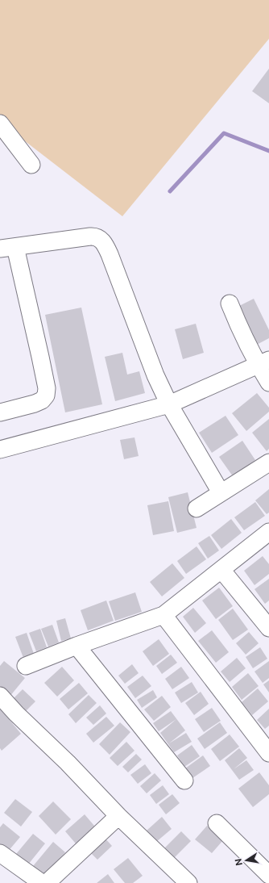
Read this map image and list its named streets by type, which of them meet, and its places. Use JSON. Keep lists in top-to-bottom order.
{
  "north": "left"
}
